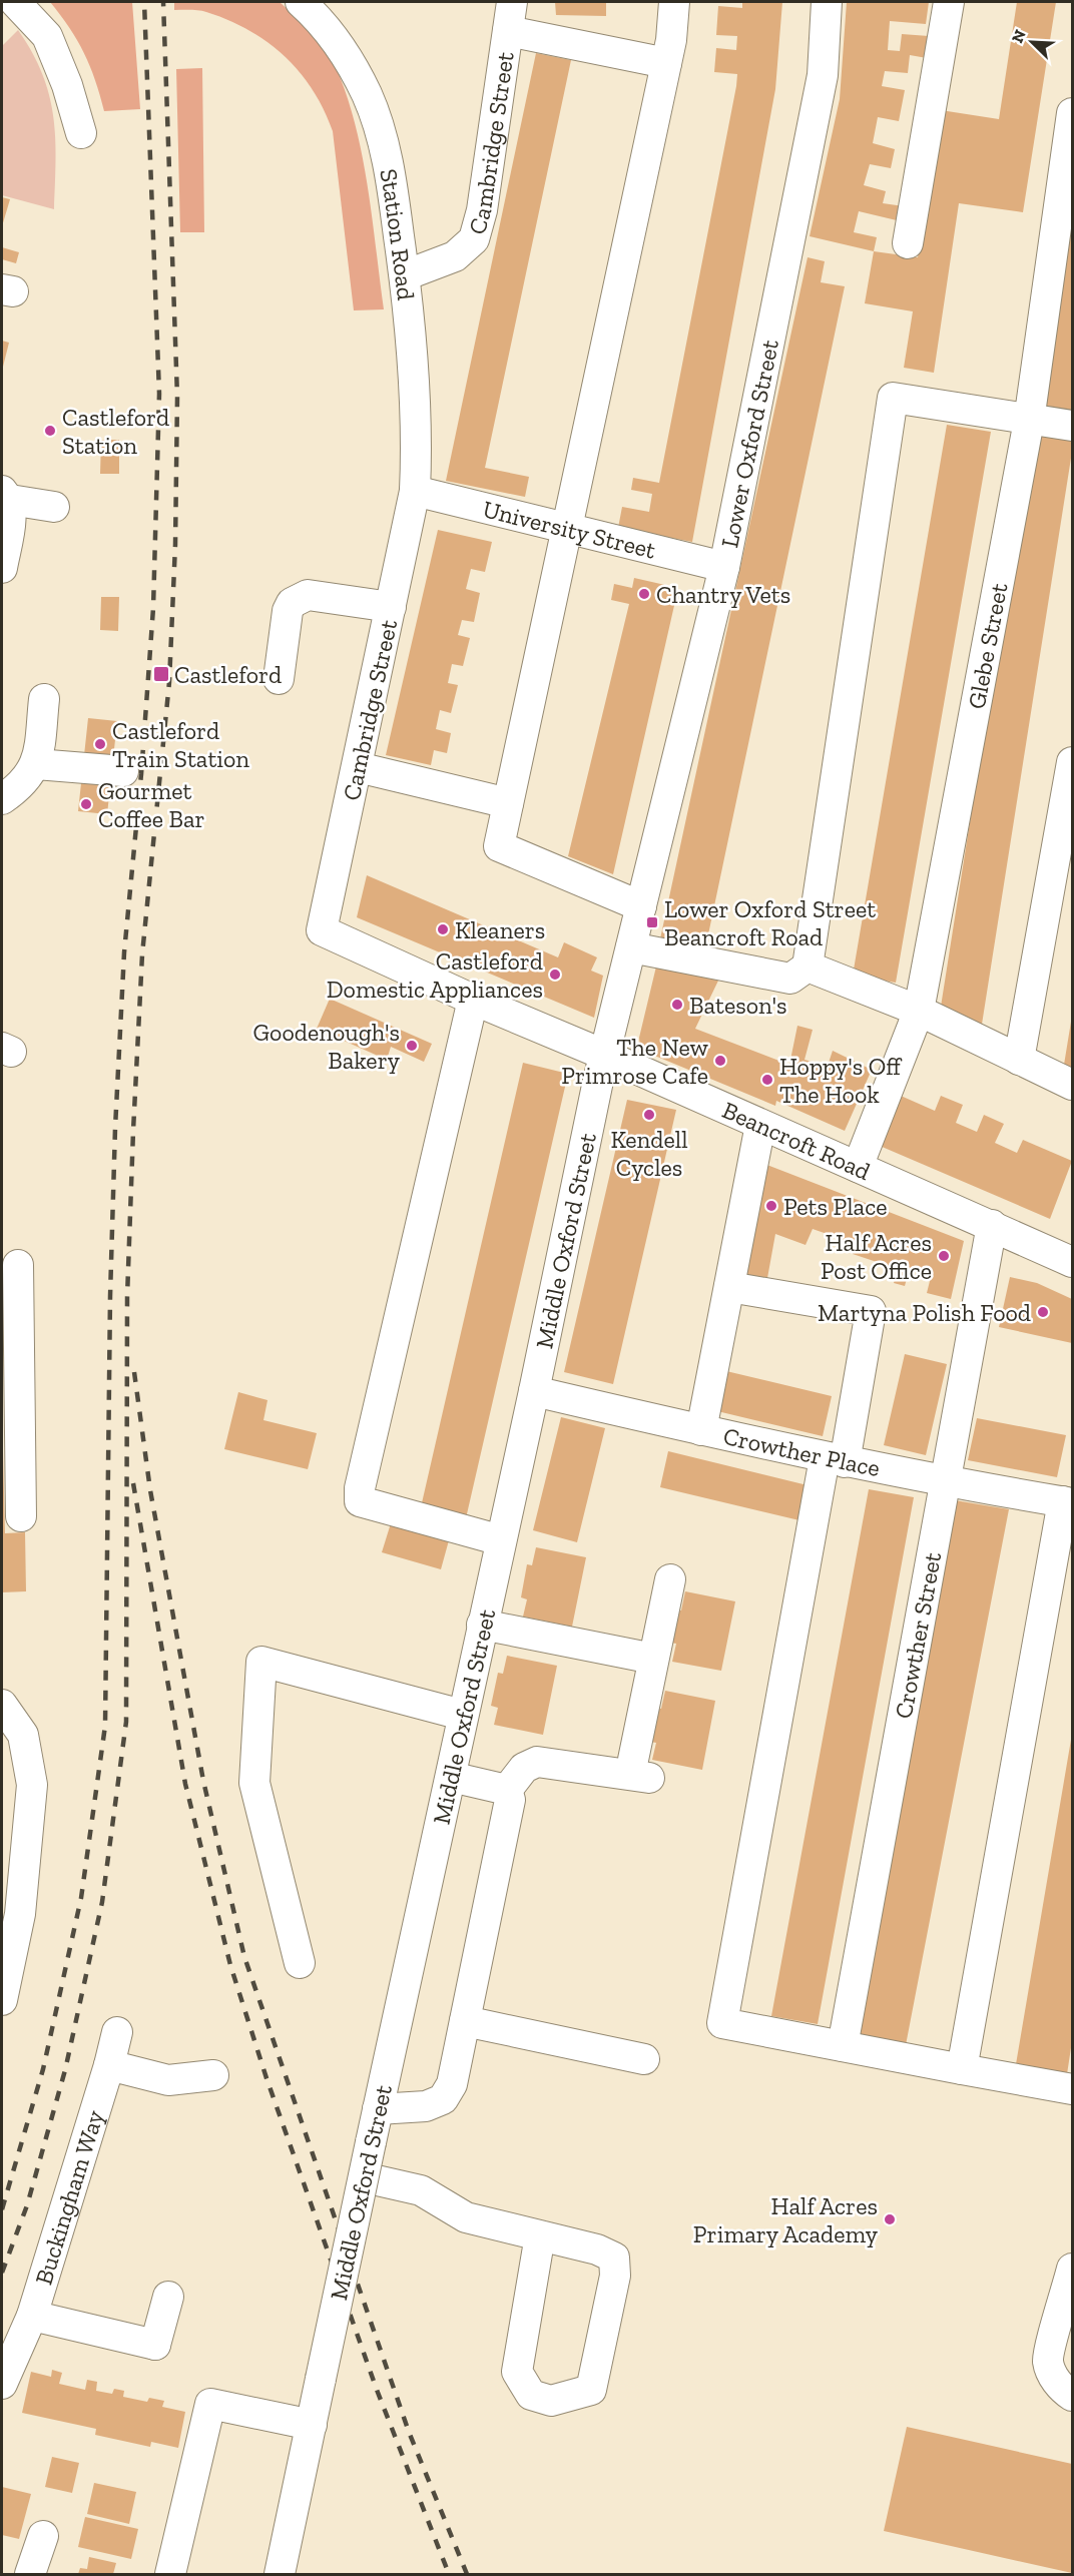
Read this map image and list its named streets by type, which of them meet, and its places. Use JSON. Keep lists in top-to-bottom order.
{
  "streets": {
    "street": [
      "Cambridge Street",
      "Station Road",
      "Lower Oxford Street",
      "University Street",
      "Glebe Street",
      "Beancroft Road",
      "Middle Oxford Street",
      "Crowther Place",
      "Crowther Street",
      "Buckingham Way"
    ]
  },
  "crossings": [
    ["Cambridge Street", "Station Road"],
    ["Cambridge Street", "University Street"],
    ["Cambridge Street", "Beancroft Road"],
    ["Station Road", "University Street"],
    ["Lower Oxford Street", "University Street"],
    ["Lower Oxford Street", "Beancroft Road"],
    ["Lower Oxford Street", "Middle Oxford Street"],
    ["Glebe Street", "Beancroft Road"],
    ["Beancroft Road", "Middle Oxford Street"],
    ["Beancroft Road", "Crowther Street"],
    ["Middle Oxford Street", "Crowther Place"],
    ["Crowther Place", "Crowther Street"]
  ],
  "places": {
    "other": [
      "Castleford Station",
      "Chantry Vets",
      "Castleford Train Station",
      "Gourmet Coffee Bar",
      "Kleaners",
      "Castleford Domestic Appliances",
      "Bateson's",
      "Goodenough's Bakery",
      "The New Primrose Cafe",
      "Hoppy's Off The Hook",
      "Kendell Cycles",
      "Pets Place",
      "Half Acres Post Office",
      "Martyna Polish Food",
      "Half Acres Primary Academy"
    ],
    "transit": ["Castleford", "Lower Oxford Street Beancroft Road"]
  },
  "north": "top left"
}
